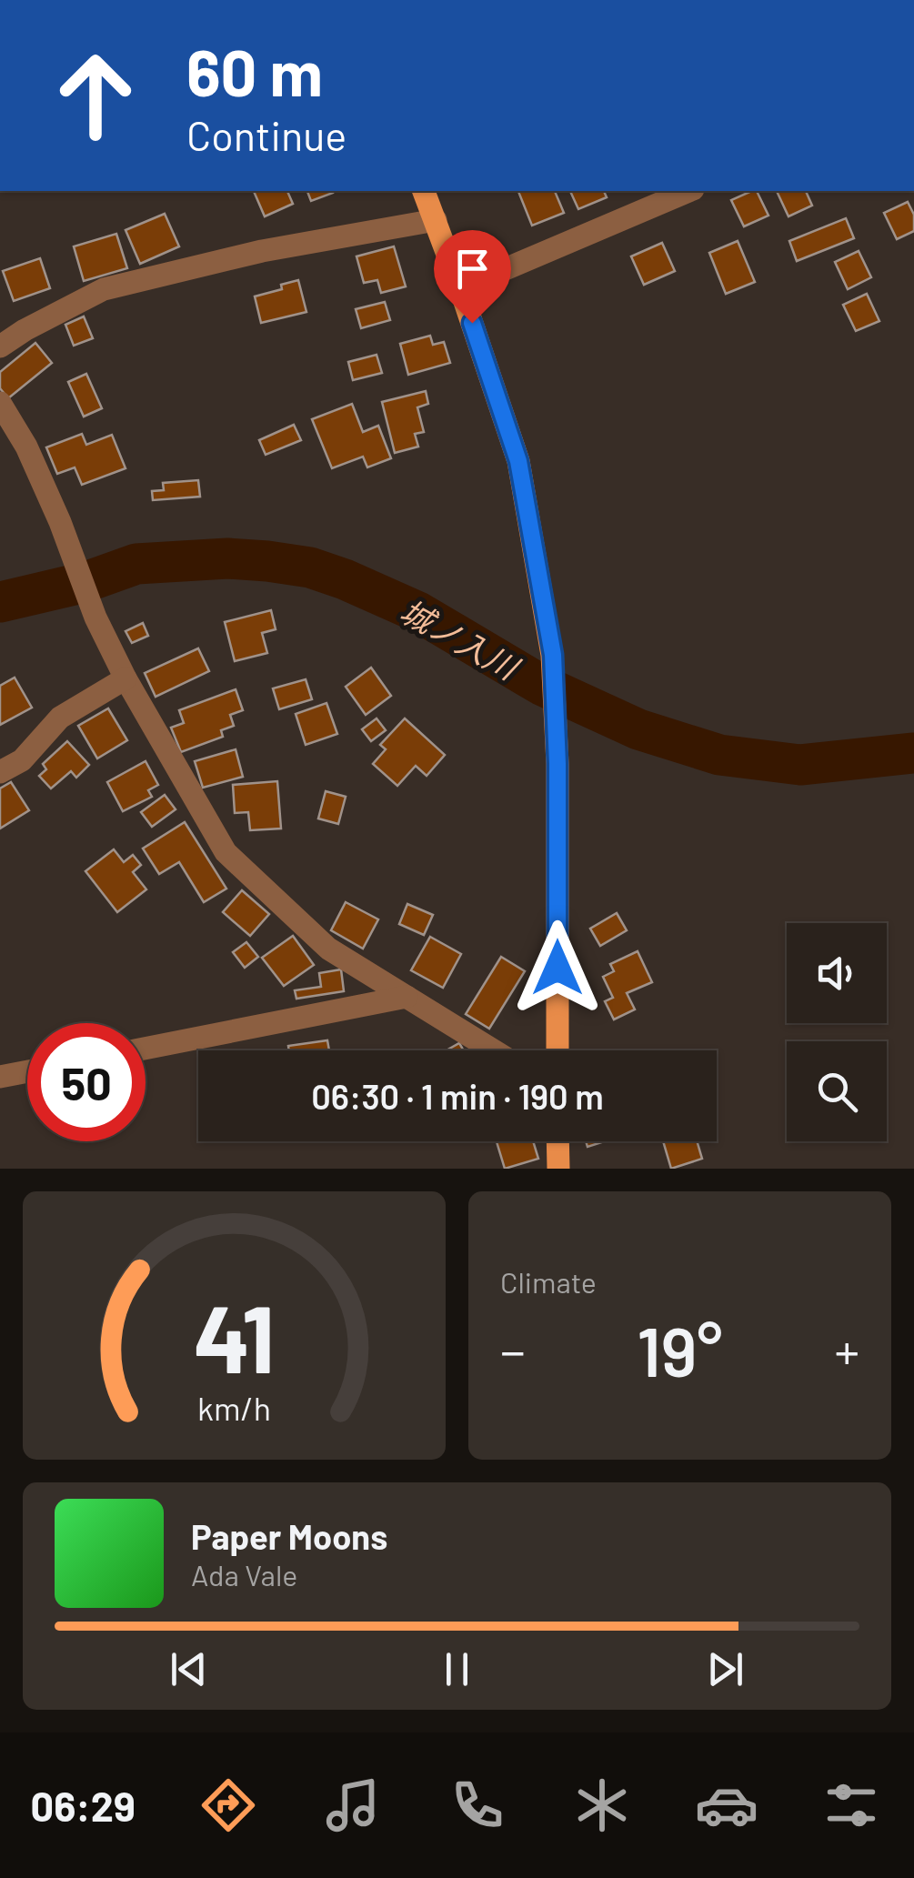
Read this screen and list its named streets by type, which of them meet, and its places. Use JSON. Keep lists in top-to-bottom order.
{
  "water": ["城ノ入川"],
  "page": {
    "turn": ["60 m", "Continue"],
    "limit": "50",
    "trip": "06:30 · 1 min · 190 m",
    "tile": "Climate",
    "heat": ["−", "19°", "+"],
    "song": ["Paper Moons", "Ada Vale"],
    "tabs": "06:29",
    "gauge": ["41", "km/h"]
  }
}
